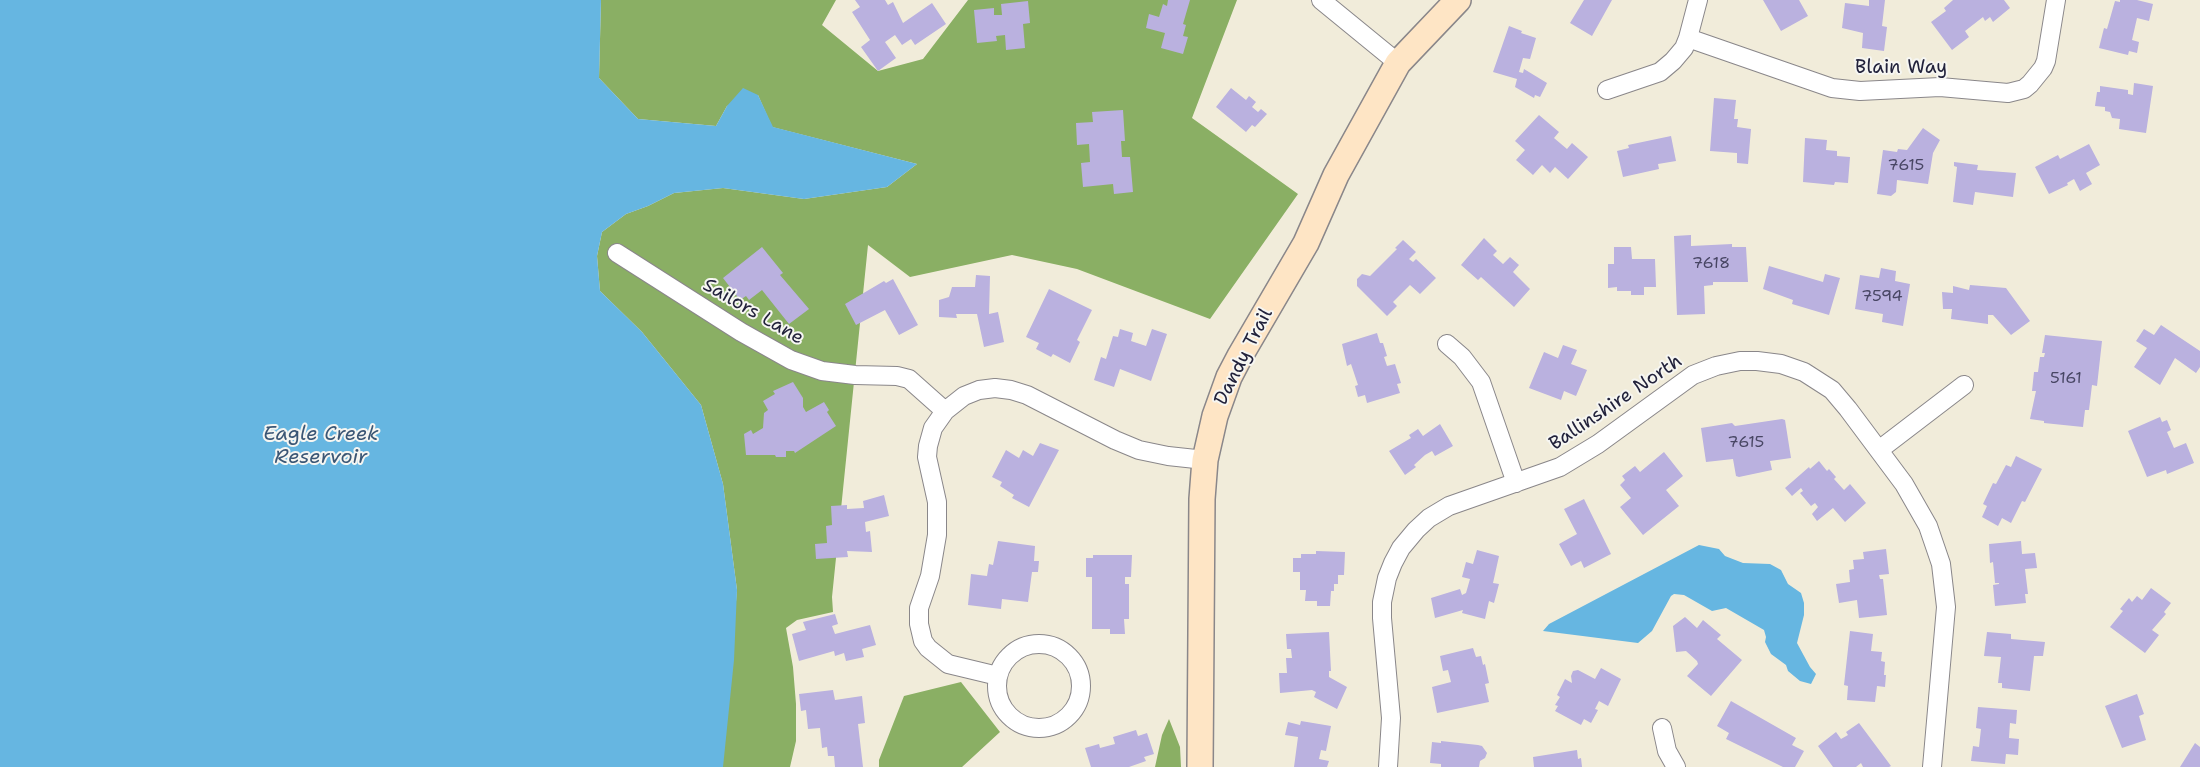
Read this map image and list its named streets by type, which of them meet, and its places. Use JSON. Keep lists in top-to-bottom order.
{
  "streets": {
    "street": [
      "Blain Way",
      "Sailors Lane",
      "Dandy Trail",
      "Ballinshire North"
    ]
  },
  "water": ["Eagle Creek Reservoir"],
  "house_numbers": [
    "7615",
    "7618",
    "7594",
    "5161",
    "7615"
  ]
}
